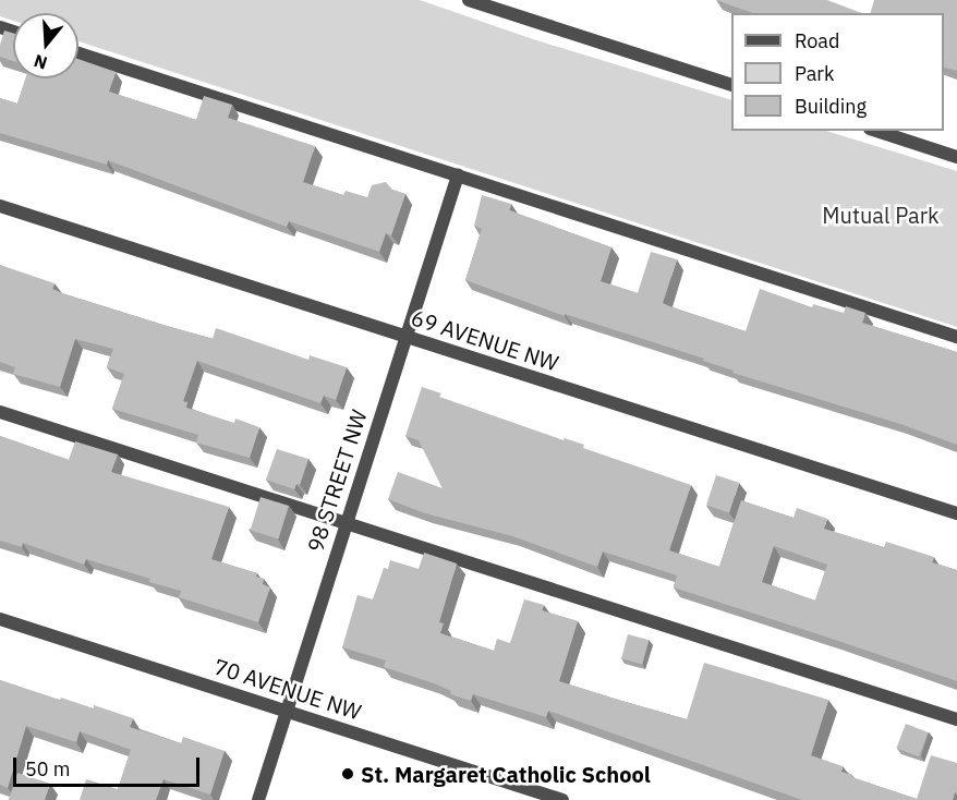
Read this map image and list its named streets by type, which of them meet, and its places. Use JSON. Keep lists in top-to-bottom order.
{
  "streets": {
    "street": ["69 AVENUE NW", "98 STREET NW", "70 AVENUE NW"]
  },
  "crossings": [
    ["69 AVENUE NW", "98 STREET NW"],
    ["98 STREET NW", "70 AVENUE NW"]
  ],
  "parks": ["Mutual Park"],
  "places": ["St. Margaret Catholic School"],
  "legend": ["Road", "Park", "Building"],
  "scale_bar": "50 m",
  "north": "bottom"
}
